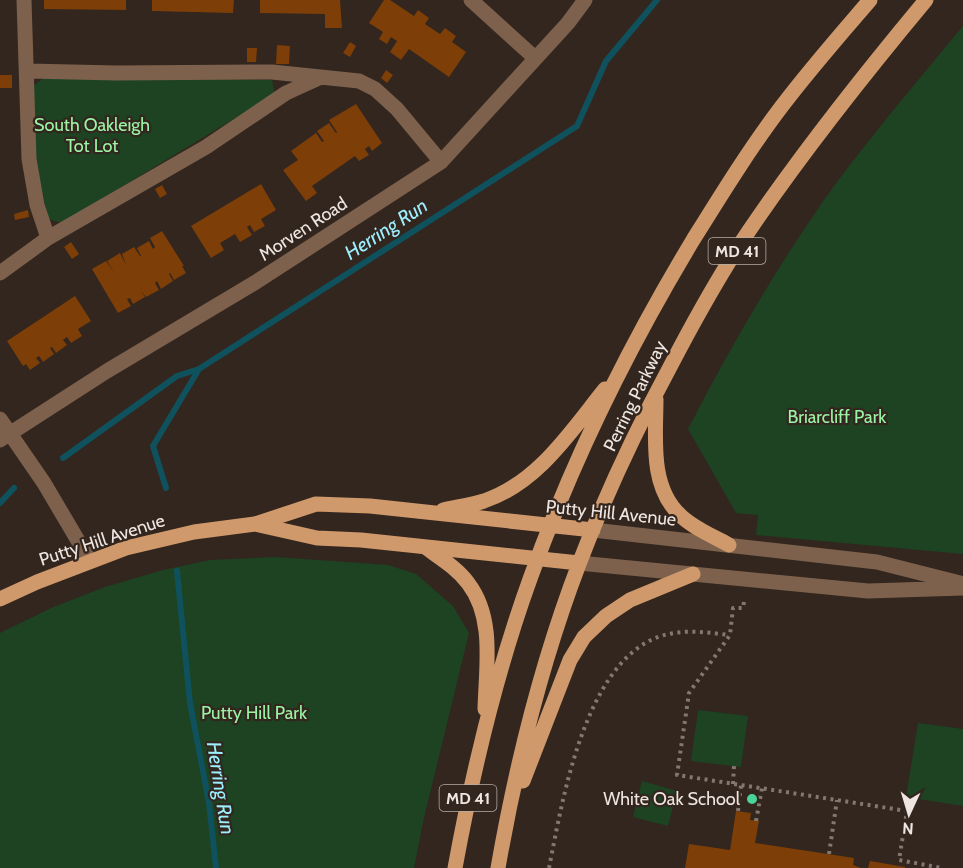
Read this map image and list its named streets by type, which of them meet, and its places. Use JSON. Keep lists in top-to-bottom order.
{
  "streets": {
    "main road": ["MD 41", "Perring Parkway", "Putty Hill Avenue"],
    "street": ["Morven Road"]
  },
  "crossings": [
    ["Perring Parkway", "Putty Hill Avenue"]
  ],
  "water": ["Herring Run"],
  "parks": ["South Oakleigh Tot Lot", "Briarcliff Park", "Putty Hill Park"],
  "places": ["White Oak School"],
  "north": "bottom"
}
